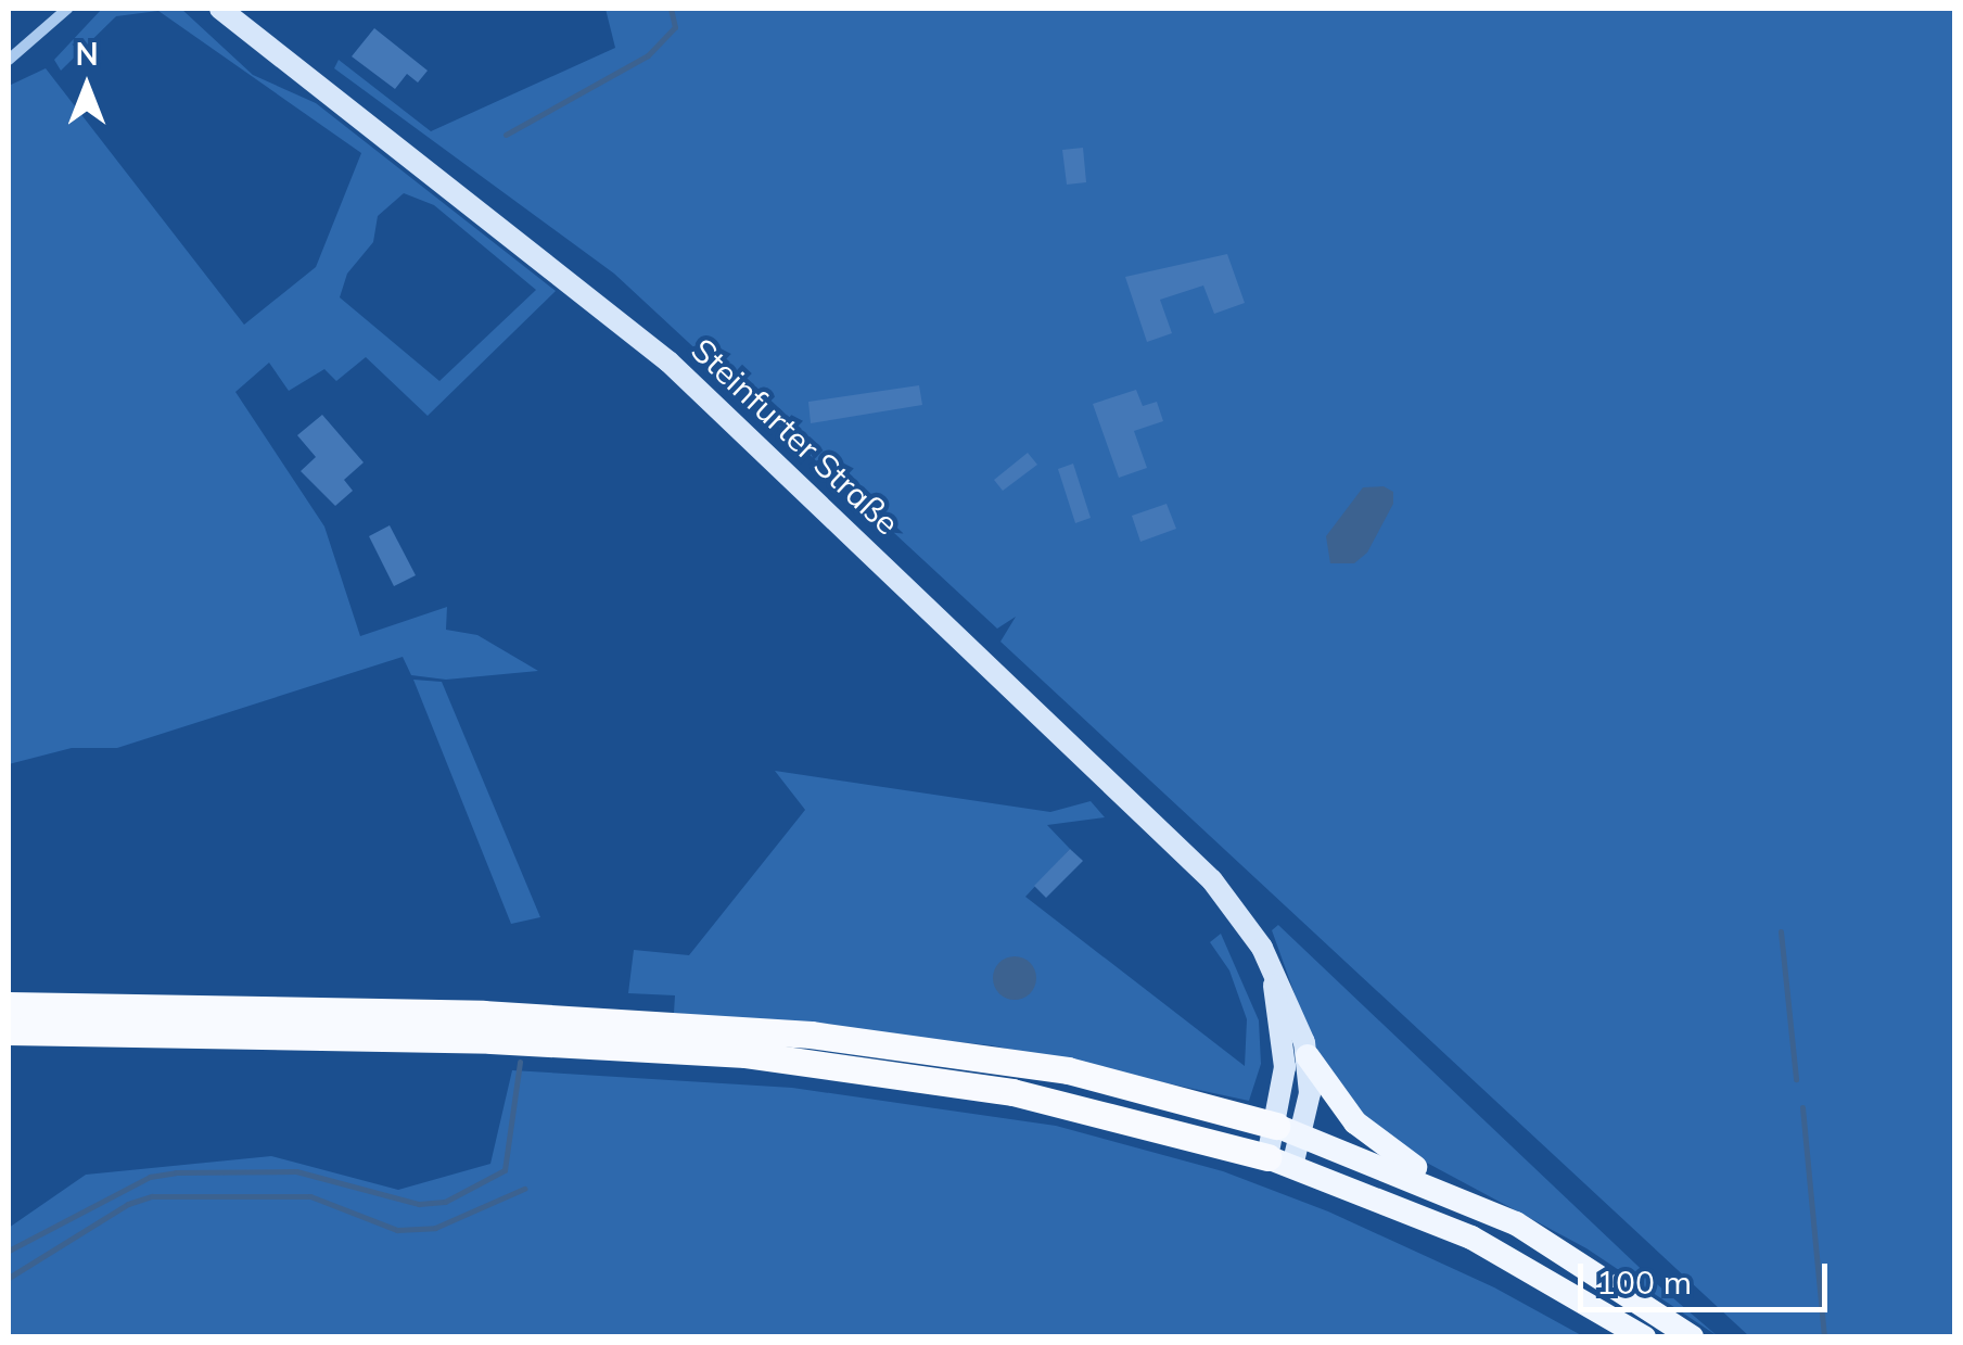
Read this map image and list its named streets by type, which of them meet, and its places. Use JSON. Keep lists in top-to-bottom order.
{
  "streets": {
    "main road": ["Steinfurter Straße"]
  },
  "scale_bar": "100 m",
  "north": "top"
}
